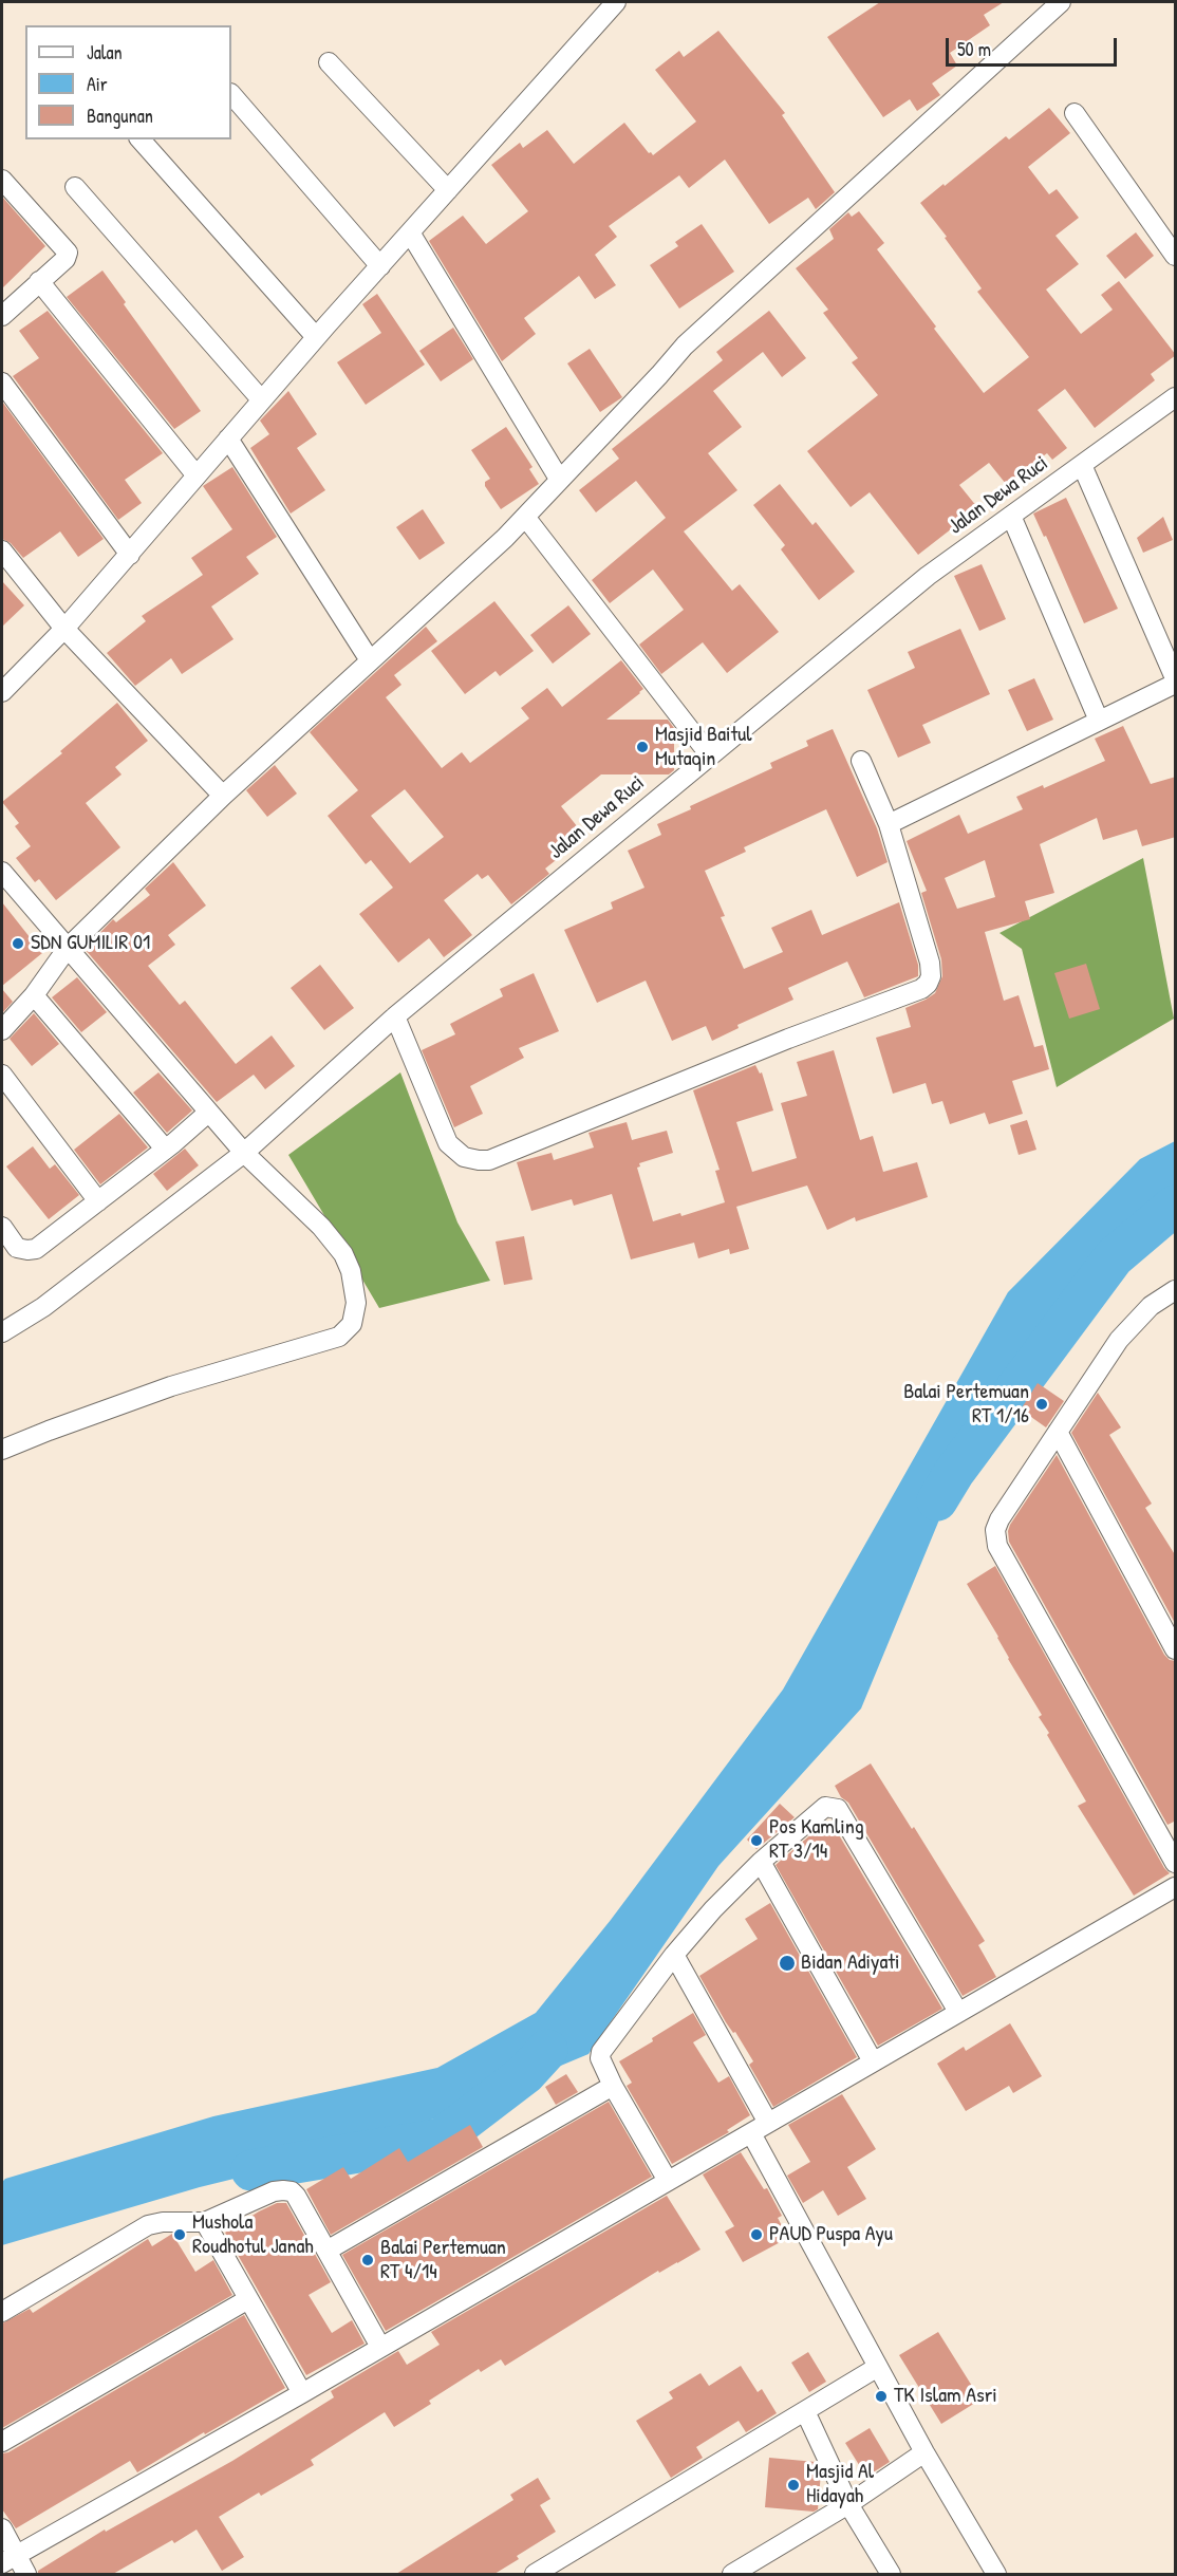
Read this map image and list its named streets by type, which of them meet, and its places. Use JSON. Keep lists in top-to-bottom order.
{
  "streets": {
    "street": ["Jalan Dewa Ruci"]
  },
  "places": [
    "Masjid Baitul Mutaqin",
    "SDN GUMILIR 01",
    "Balai Pertemuan RT 1/16",
    "Pos Kamling RT 3/14",
    "Bidan Adiyati",
    "Mushola Roudhotul Janah",
    "PAUD Puspa Ayu",
    "Balai Pertemuan RT 4/14",
    "TK Islam Asri",
    "Masjid Al Hidayah"
  ],
  "legend": ["Jalan", "Air", "Bangunan"],
  "scale_bar": "50 m"
}
